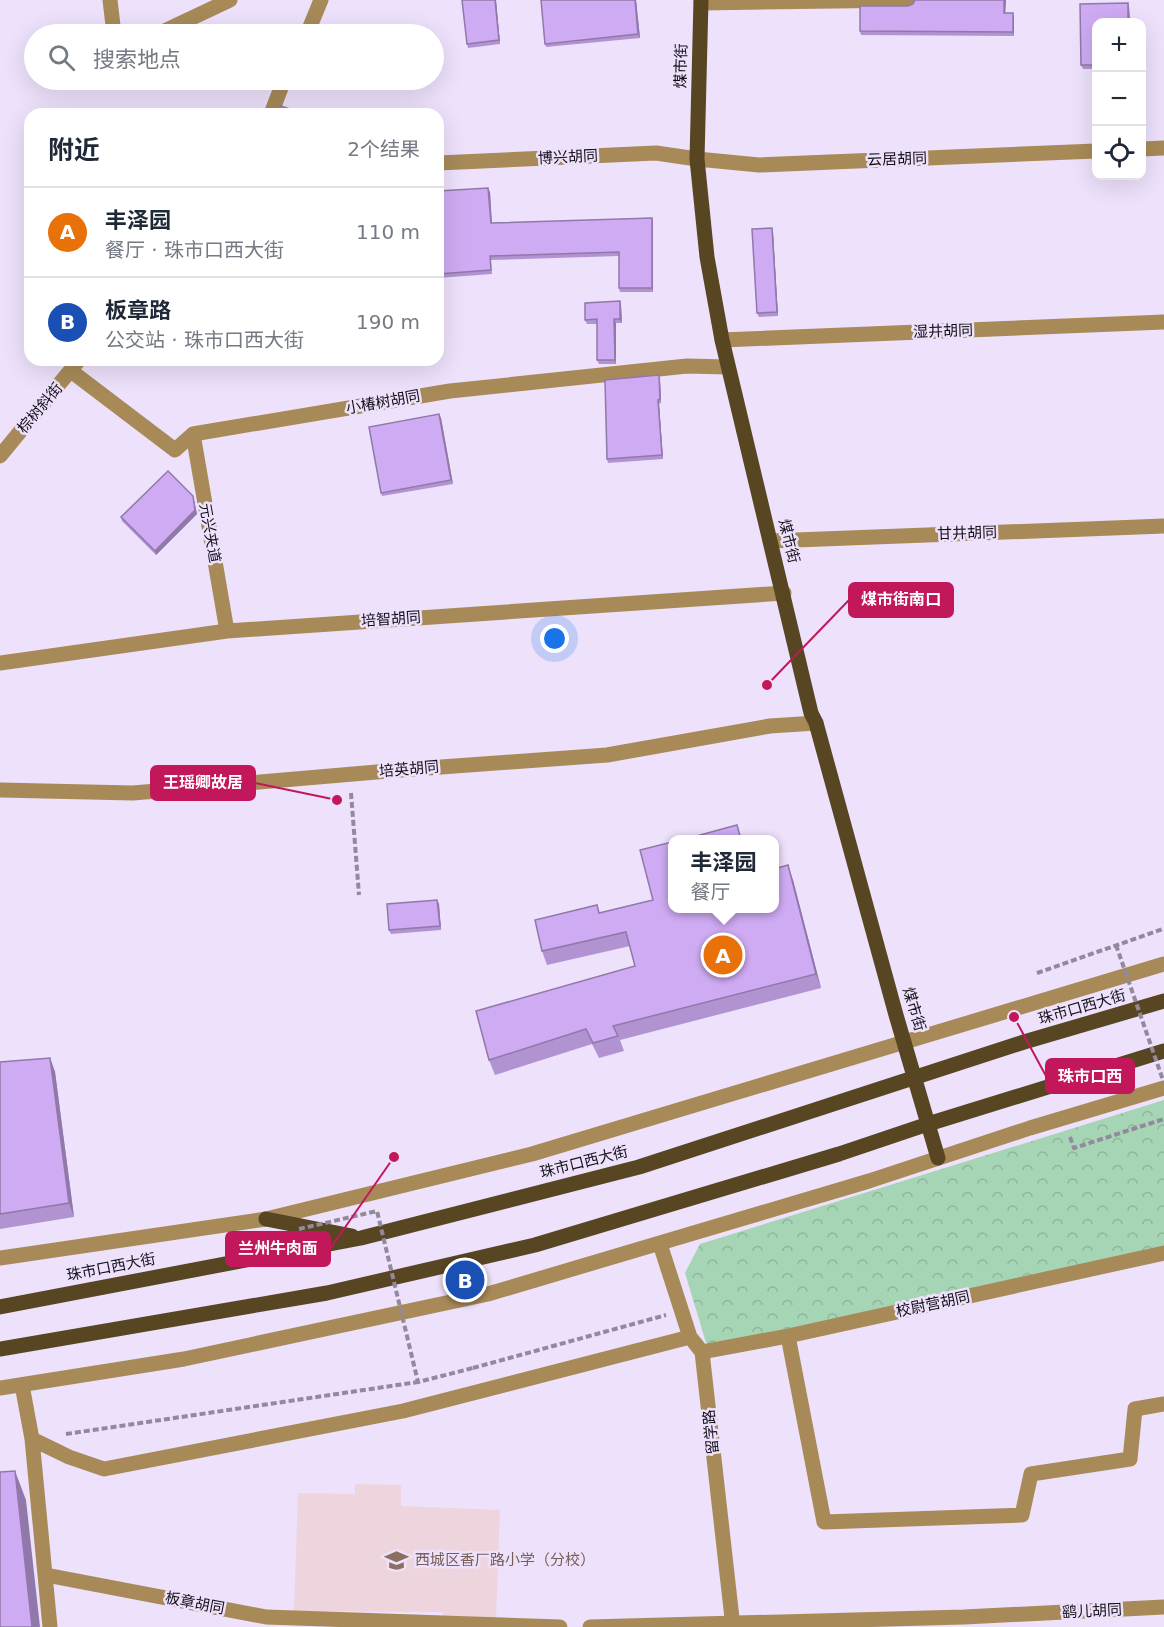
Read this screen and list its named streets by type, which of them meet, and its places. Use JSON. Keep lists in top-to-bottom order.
{
  "streets": {
    "main road": ["煤市街", "珠市口西大街"],
    "street": [
      "博兴胡同",
      "云居胡同",
      "湿井胡同",
      "小椿树胡同",
      "棕树斜街",
      "元兴夹道",
      "甘井胡同",
      "培智胡同",
      "培英胡同",
      "校尉营胡同",
      "留学路",
      "板章胡同",
      "鹞儿胡同"
    ]
  },
  "crossings": [
    ["煤市街", "博兴胡同"],
    ["煤市街", "云居胡同"],
    ["煤市街", "湿井胡同"],
    ["煤市街", "小椿树胡同"],
    ["煤市街", "甘井胡同"],
    ["煤市街", "培智胡同"],
    ["煤市街", "培英胡同"],
    ["煤市街", "珠市口西大街"],
    ["博兴胡同", "云居胡同"],
    ["小椿树胡同", "元兴夹道"],
    ["元兴夹道", "培智胡同"],
    ["校尉营胡同", "留学路"],
    ["留学路", "鹞儿胡同"]
  ],
  "places": {
    "other": [
      "煤市街南口",
      "王瑶卿故居",
      "珠市口西",
      "兰州牛肉面"
    ],
    "school or university": ["西城区香厂路小学（分校）"]
  },
  "page": {
    "map_buttons": ["+", "−"],
    "search": "搜索地点",
    "heading": ["附近", "2个结果"],
    "list": [
      {
        "mark": "A",
        "name": "丰泽园",
        "note": "餐厅 · 珠市口西大街",
        "value": "110 m"
      },
      {
        "mark": "B",
        "name": "板章路",
        "note": "公交站 · 珠市口西大街",
        "value": "190 m"
      }
    ],
    "popup": ["丰泽园", "餐厅"],
    "pins": ["A", "B"]
  }
}
